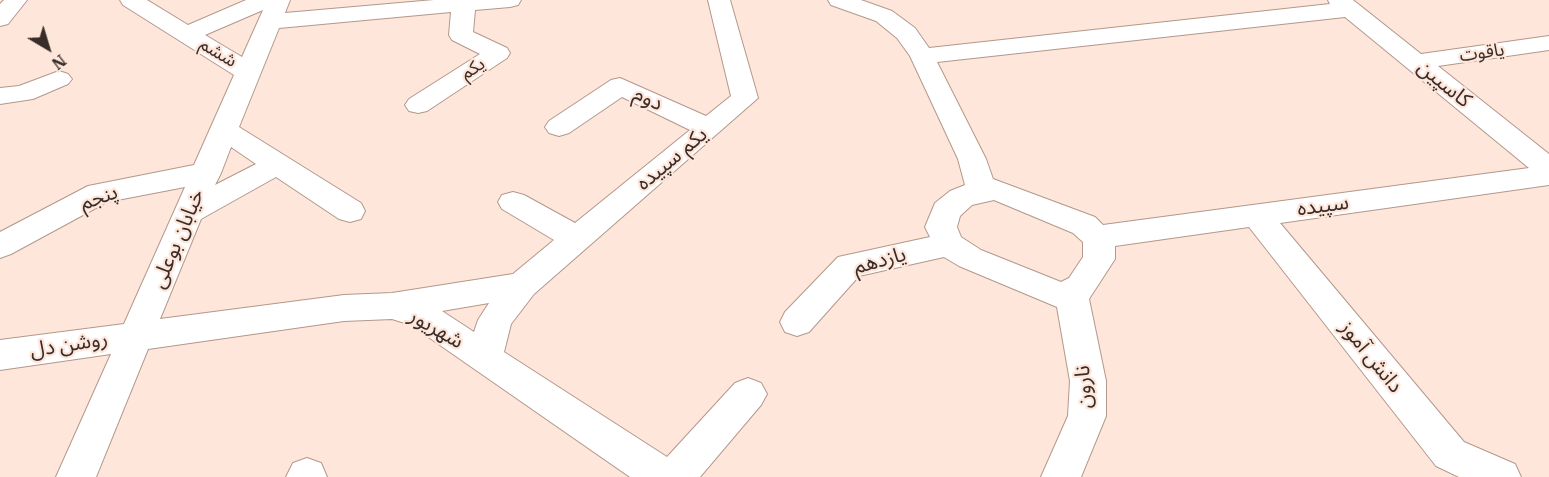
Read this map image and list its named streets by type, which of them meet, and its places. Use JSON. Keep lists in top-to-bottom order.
{
  "streets": {
    "street": [
      "ششم",
      "یاقوت",
      "یکم",
      "کاسپین",
      "دوم",
      "یکم سپیده",
      "پنجم",
      "سپیده",
      "خیابان بوعلی",
      "یازدهم",
      "شهریور",
      "روشن دل",
      "دانش آموز",
      "نارون"
    ]
  },
  "crossings": [
    ["ششم", "خیابان بوعلی"],
    ["یاقوت", "کاسپین"],
    ["دوم", "یکم سپیده"],
    ["یکم سپیده", "شهریور"],
    ["پنجم", "خیابان بوعلی"],
    ["سپیده", "دانش آموز"],
    ["خیابان بوعلی", "شهریور"],
    ["خیابان بوعلی", "روشن دل"],
    ["شهریور", "روشن دل"]
  ],
  "north": "bottom right"
}
